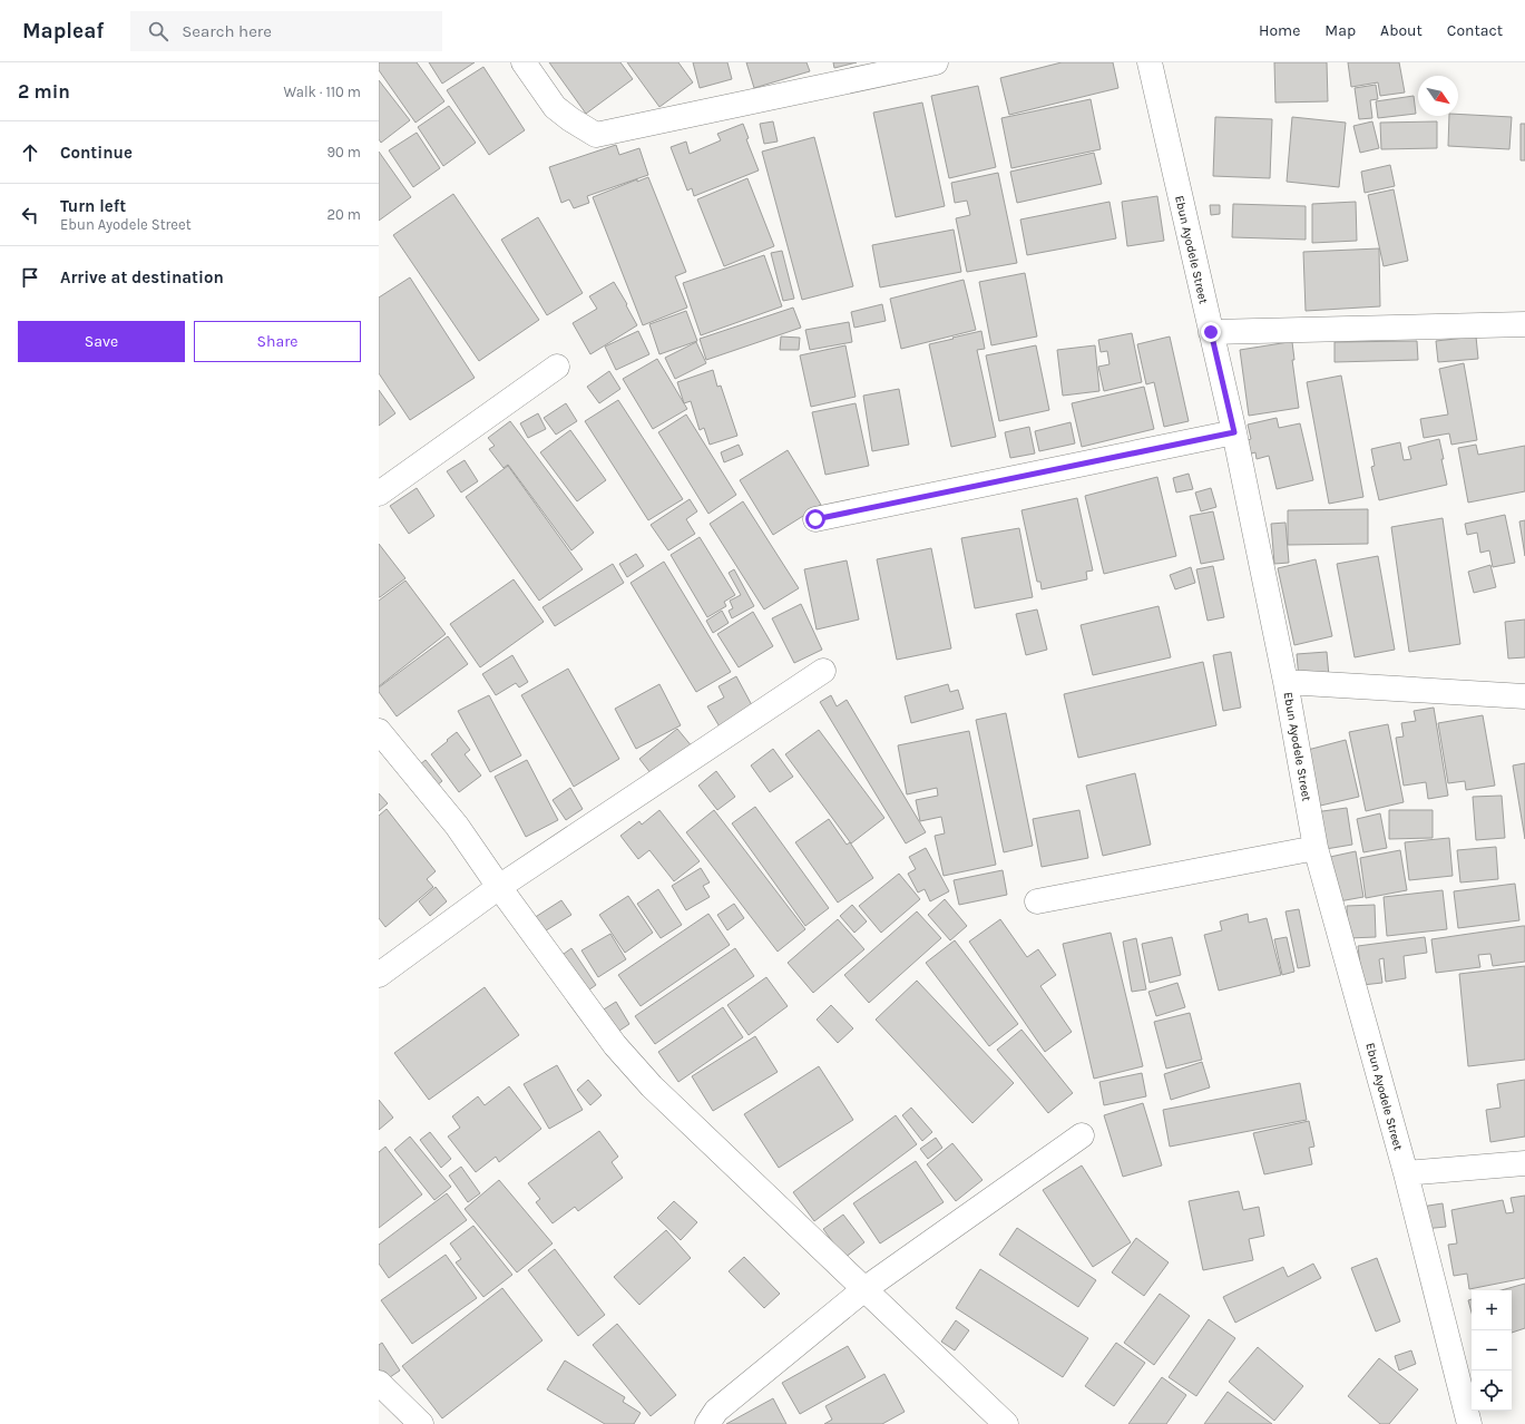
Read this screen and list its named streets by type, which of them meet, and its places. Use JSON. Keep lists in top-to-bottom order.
{
  "streets": {
    "street": ["Ebun Ayodele Street"]
  },
  "north": "bottom right",
  "page": {
    "header": "Mapleaf",
    "search": "Search here",
    "nav": [
      "Home",
      "Map",
      "About",
      "Contact"
    ],
    "heading": ["2 min", "Walk · 110 m"],
    "list": [
      ["Continue", "90 m"],
      ["Turn left", "Ebun Ayodele Street", "20 m"],
      "Arrive at destination"
    ],
    "buttons": ["Save", "Share"],
    "map_buttons": ["+", "−"]
  }
}
